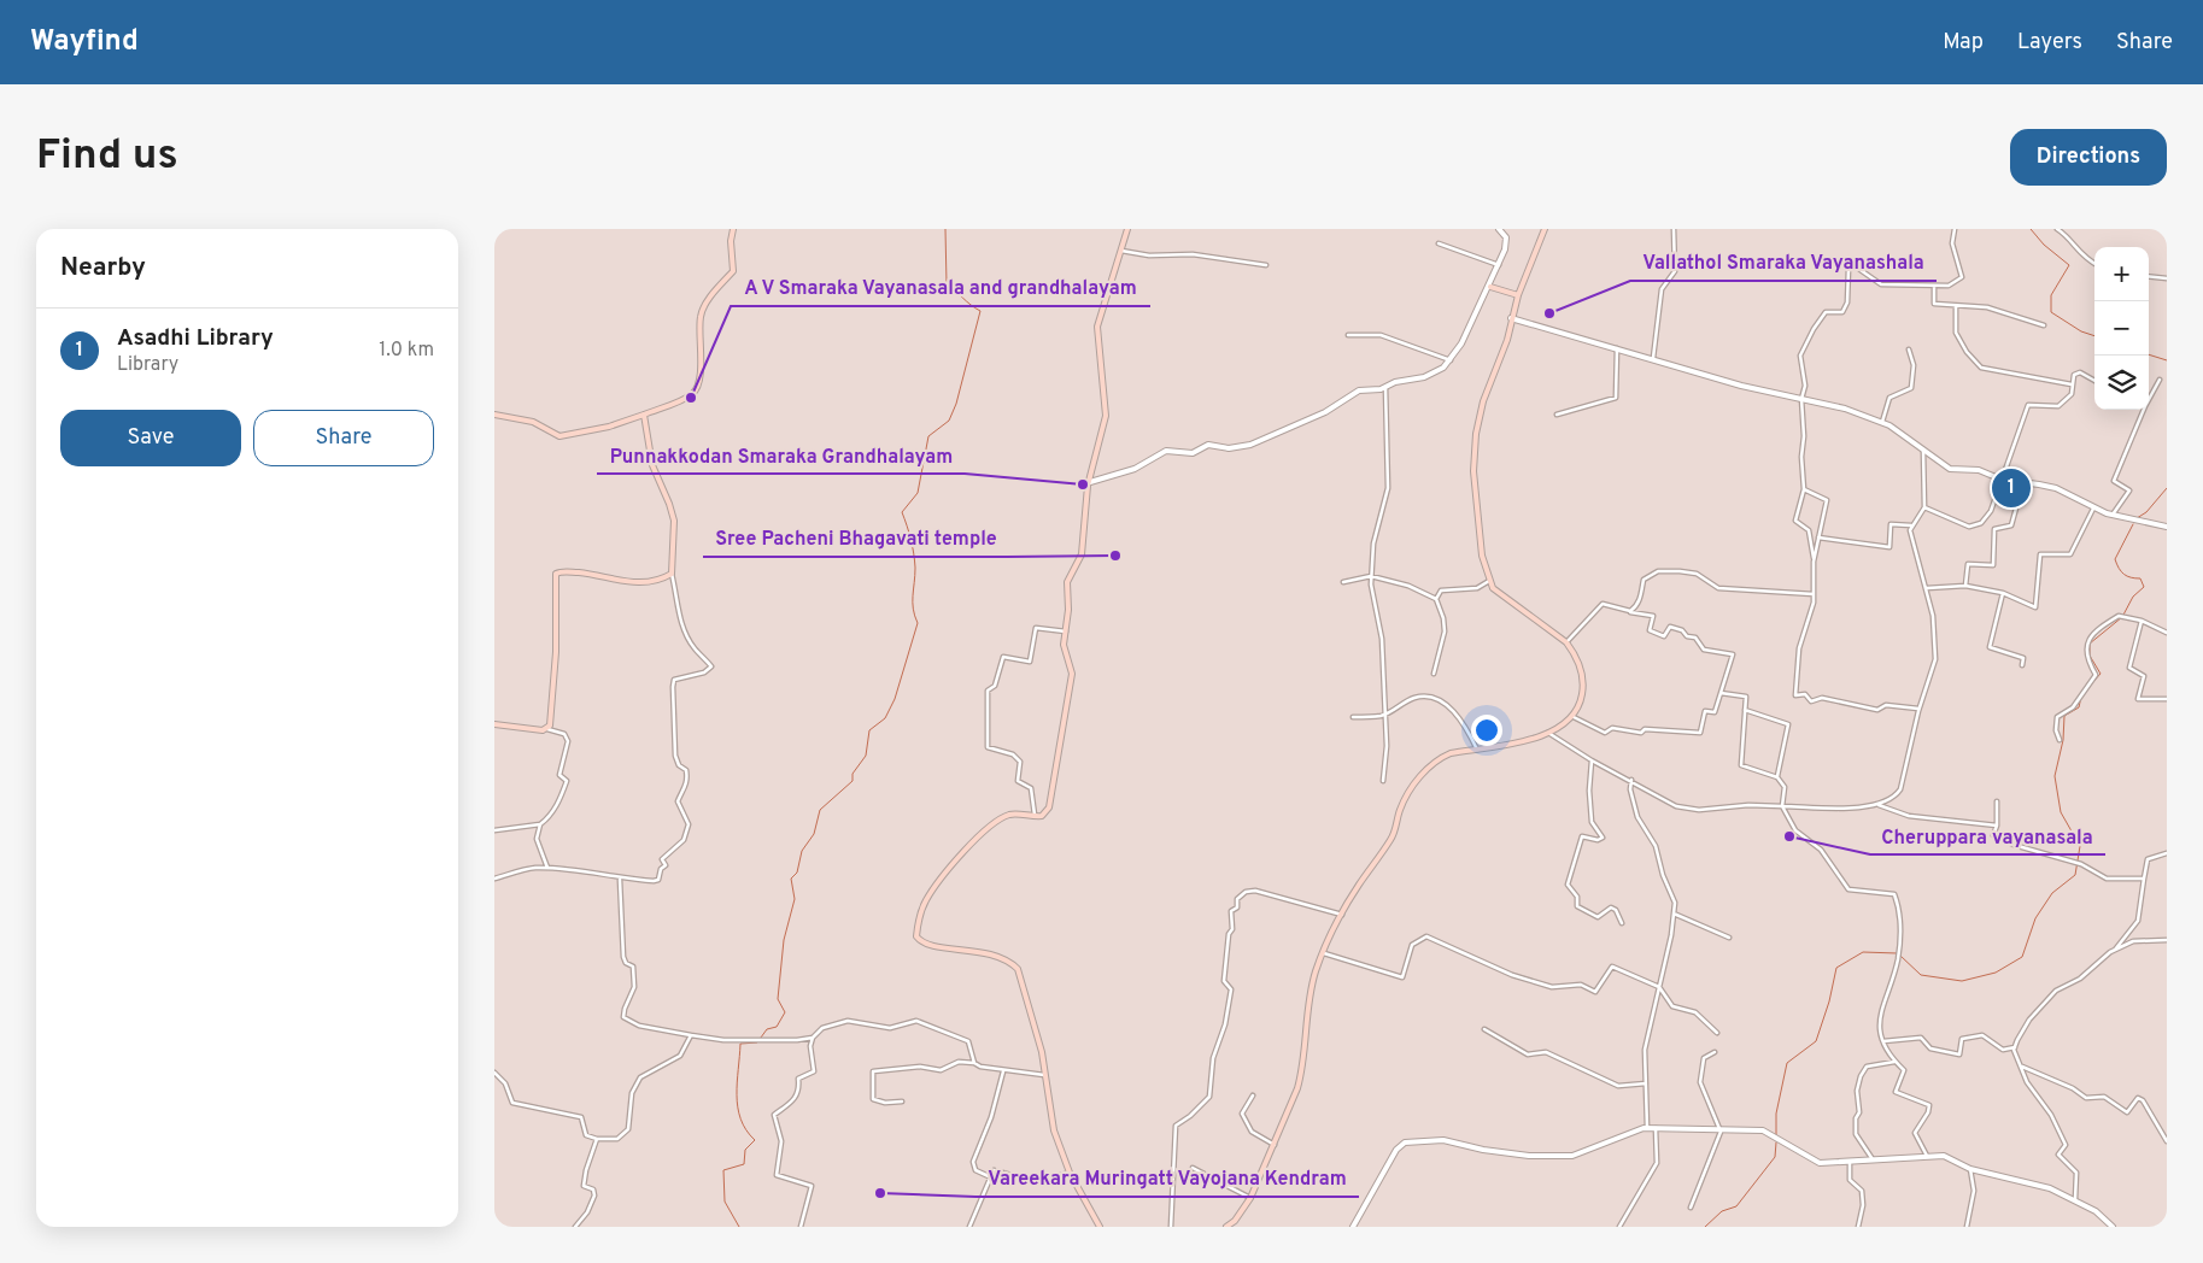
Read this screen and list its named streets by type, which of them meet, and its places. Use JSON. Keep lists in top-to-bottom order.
{
  "places": [
    "Vallathol Smaraka Vayanashala",
    "A V Smaraka Vayanasala and grandhalayam",
    "Punnakkodan Smaraka Grandhalayam",
    "Sree Pacheni Bhagavati temple",
    "Cheruppara vayanasala",
    "Vareekara Muringatt Vayojana Kendram"
  ],
  "page": {
    "header": "Wayfind",
    "nav": ["Map", "Layers", "Share"],
    "buttons": [
      "Directions",
      ["Save", "Share"]
    ],
    "title": "Find us",
    "heading": "Nearby",
    "map_buttons": ["+", "−"],
    "list": [
      {
        "mark": "1",
        "name": "Asadhi Library",
        "note": "Library",
        "value": "1.0 km"
      }
    ],
    "pins": "1"
  }
}
